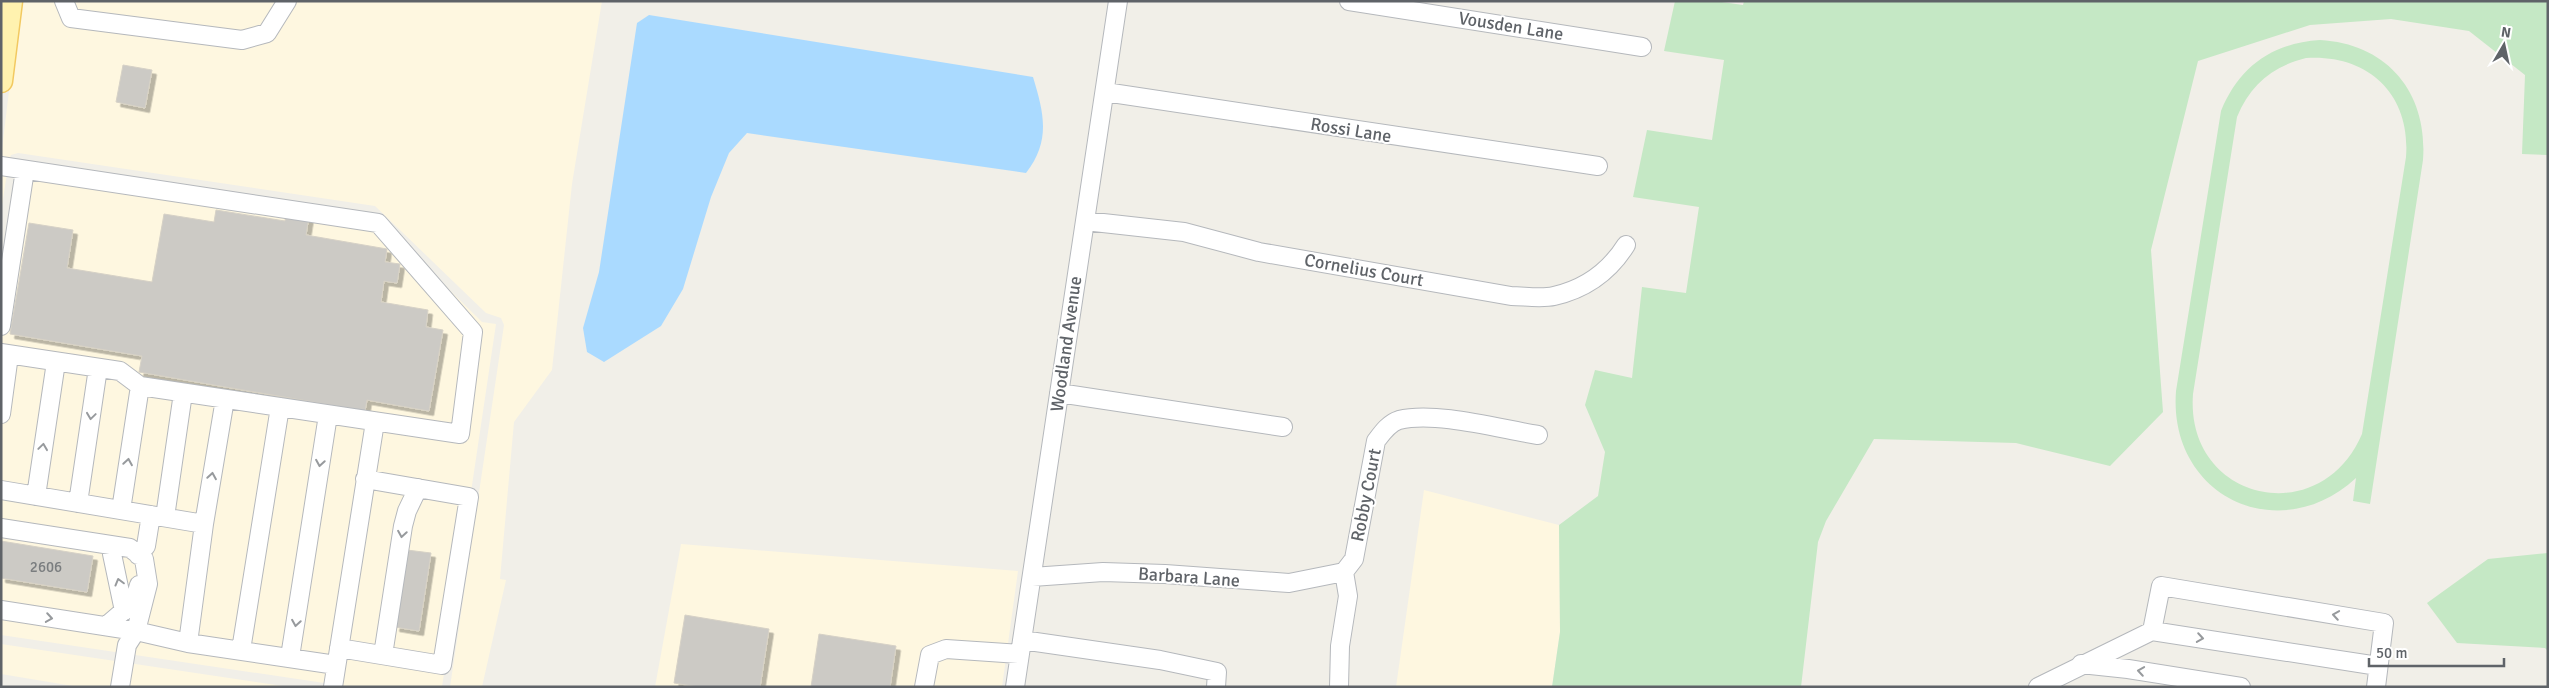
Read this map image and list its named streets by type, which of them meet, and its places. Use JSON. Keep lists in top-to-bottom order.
{
  "streets": {
    "street": [
      "Vousden Lane",
      "Rossi Lane",
      "Cornelius Court",
      "Woodland Avenue",
      "Robby Court",
      "Barbara Lane"
    ]
  },
  "crossings": [
    ["Rossi Lane", "Woodland Avenue"],
    ["Cornelius Court", "Woodland Avenue"],
    ["Woodland Avenue", "Barbara Lane"],
    ["Robby Court", "Barbara Lane"]
  ],
  "house_numbers": ["2606"],
  "scale_bar": "50 m",
  "north": "top"
}
